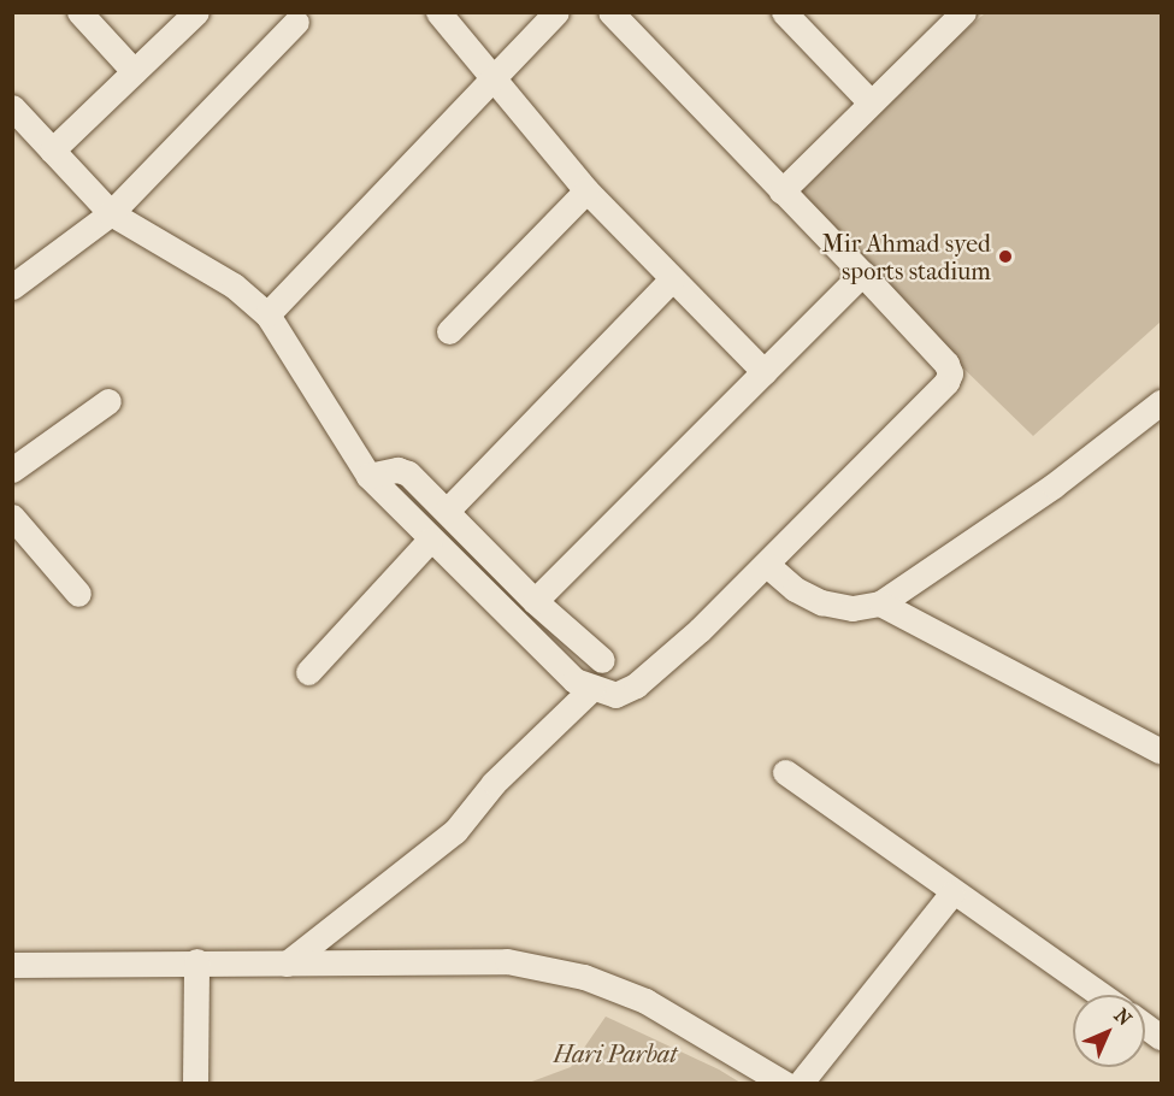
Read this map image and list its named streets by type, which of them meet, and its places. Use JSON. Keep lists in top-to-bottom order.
{
  "parks": ["Hari Parbat"],
  "places": ["Mir Ahmad syed sports stadium"],
  "north": "top right"
}
